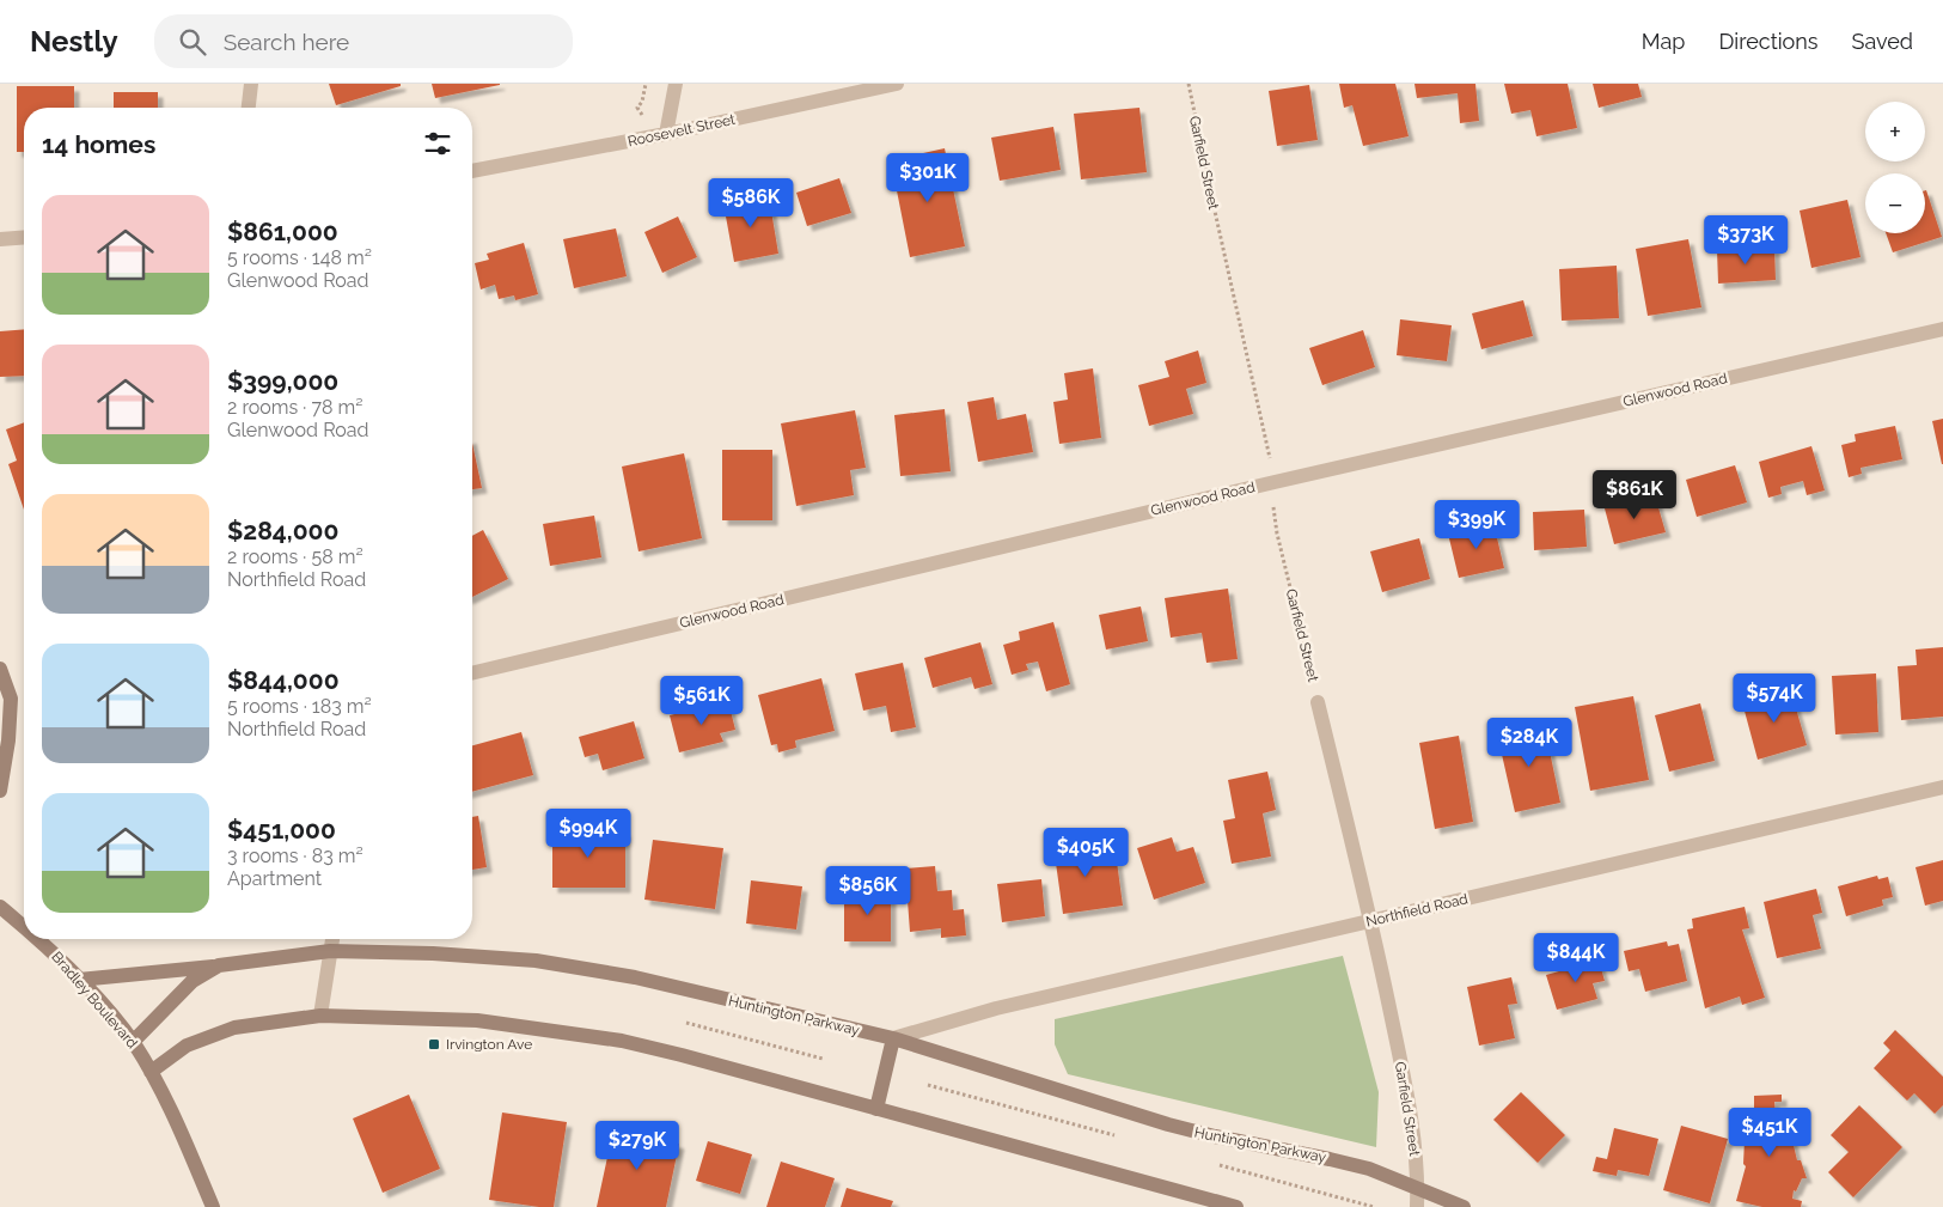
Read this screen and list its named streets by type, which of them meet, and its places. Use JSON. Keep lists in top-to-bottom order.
{
  "streets": {
    "street": [
      "Roosevelt Street",
      "Garfield Street",
      "Glenwood Road",
      "Northfield Road",
      "Bradley Boulevard",
      "Huntington Parkway"
    ]
  },
  "crossings": [
    ["Garfield Street", "Glenwood Road"],
    ["Garfield Street", "Northfield Road"],
    ["Garfield Street", "Huntington Parkway"],
    ["Northfield Road", "Huntington Parkway"],
    ["Bradley Boulevard", "Huntington Parkway"]
  ],
  "places": {
    "transit": ["Irvington Ave"]
  },
  "page": {
    "header": "Nestly",
    "search": "Search here",
    "nav": ["Map", "Directions", "Saved"],
    "map_buttons": ["+", "−"],
    "heading": "14 homes",
    "price": [
      "$301K",
      "$586K",
      "$373K",
      "$861K",
      "$399K",
      "$574K",
      "$561K",
      "$284K",
      "$994K",
      "$405K",
      "$856K",
      "$844K",
      "$451K",
      "$279K"
    ],
    "list": [
      {
        "name": "$861,000",
        "note": "5 rooms · 148 m² · Glenwood Road"
      },
      {
        "name": "$399,000",
        "note": "2 rooms · 78 m² · Glenwood Road"
      },
      {
        "name": "$284,000",
        "note": "2 rooms · 58 m² · Northfield Road"
      },
      {
        "name": "$844,000",
        "note": "5 rooms · 183 m² · Northfield Road"
      },
      {
        "name": "$451,000",
        "note": "3 rooms · 83 m² · Apartment"
      }
    ]
  }
}
